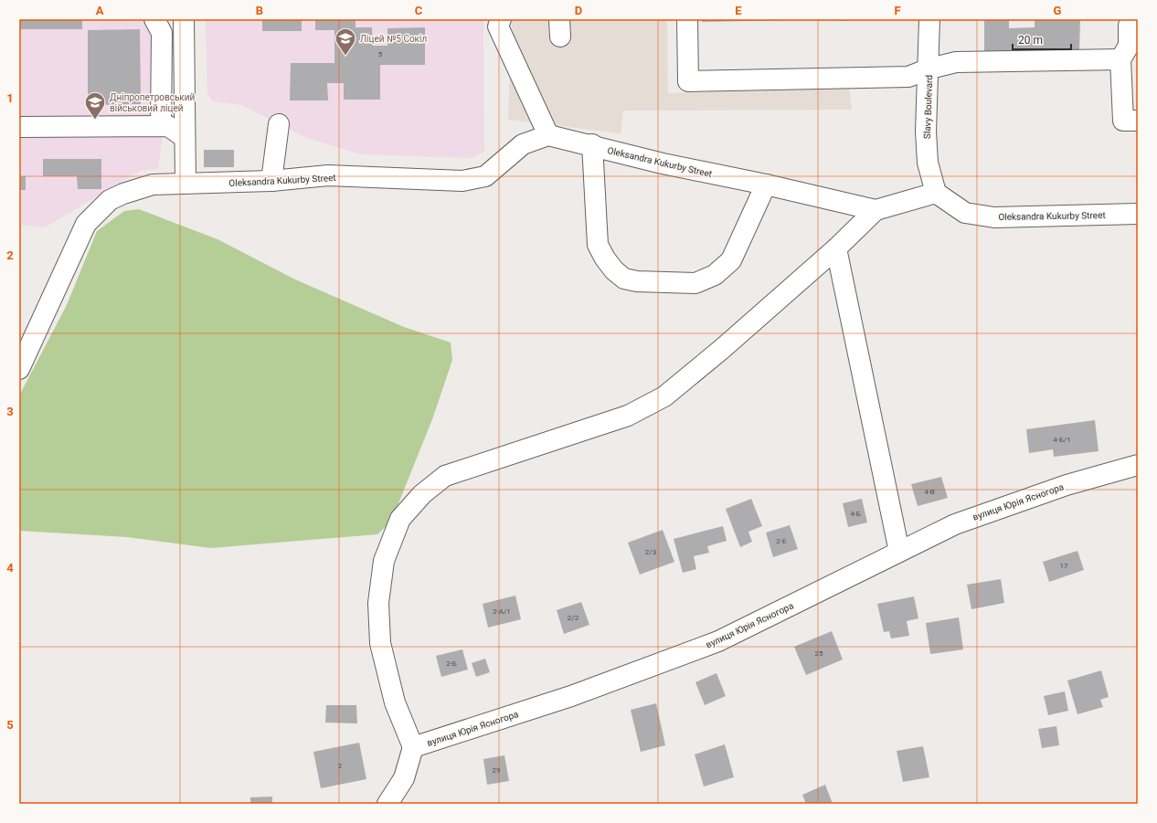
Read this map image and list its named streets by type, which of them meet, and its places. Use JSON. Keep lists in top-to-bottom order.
{
  "streets": {
    "street": ["Slavy Boulevard", "Oleksandra Kukurby Street", "вулиця Юрія Ясногора"]
  },
  "crossings": [
    ["Slavy Boulevard", "Oleksandra Kukurby Street"]
  ],
  "places": {
    "school or university": ["Ліцей №5 Сокіл", "Дніпропетровський військовий ліцей"]
  },
  "house_numbers": [
    "5",
    "4-Б/1",
    "4-В",
    "4-Б",
    "2-Е",
    "2/3",
    "17",
    "2-А/1",
    "2/2",
    "25",
    "2-Б",
    "2",
    "29"
  ],
  "scale_bar": "20 m",
  "grid": {
    "columns": [
      "A",
      "B",
      "C",
      "D",
      "E",
      "F",
      "G"
    ],
    "rows": [
      "1",
      "2",
      "3",
      "4",
      "5"
    ]
  }
}
